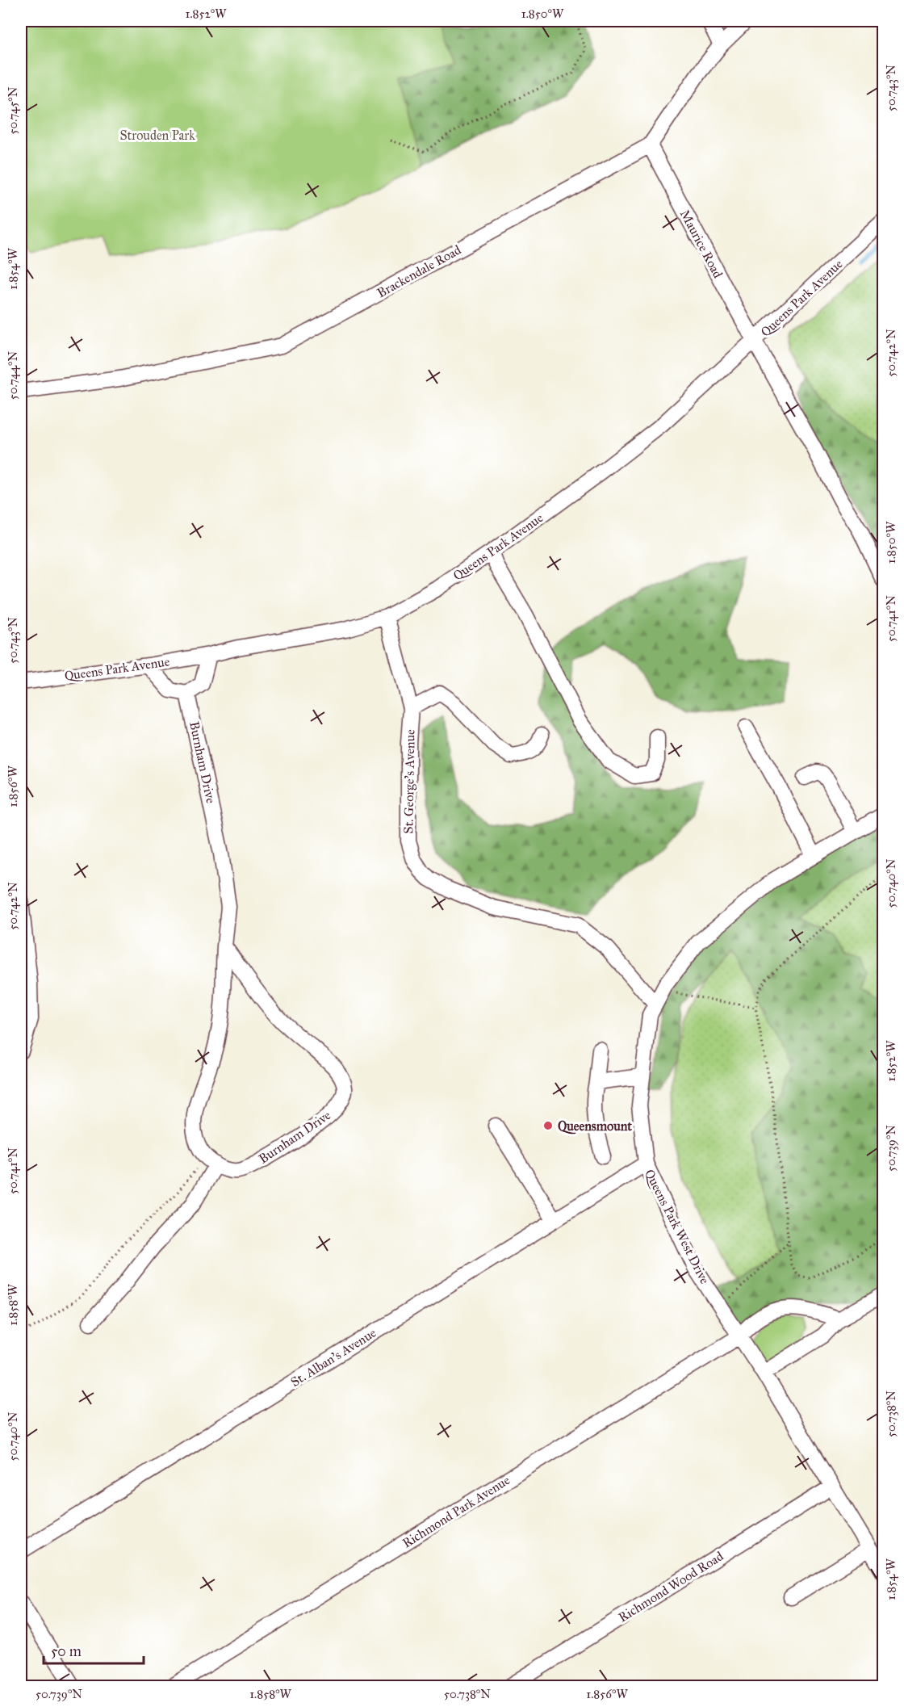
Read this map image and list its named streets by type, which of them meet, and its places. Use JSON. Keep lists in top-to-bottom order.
{
  "streets": {
    "street": [
      "Maurice Road",
      "Brackendale Road",
      "Queens Park Avenue",
      "Burnham Drive",
      "St. George's Avenue",
      "Queens Park West Drive",
      "St. Alban's Avenue",
      "Richmond Park Avenue",
      "Richmond Wood Road"
    ]
  },
  "crossings": [
    ["Maurice Road", "Brackendale Road"],
    ["Maurice Road", "Queens Park Avenue"],
    ["Queens Park Avenue", "St. George's Avenue"],
    ["St. George's Avenue", "Queens Park West Drive"],
    ["Queens Park West Drive", "St. Alban's Avenue"],
    ["Queens Park West Drive", "Richmond Park Avenue"],
    ["Queens Park West Drive", "Richmond Wood Road"]
  ],
  "parks": ["Strouden Park"],
  "places": ["Queensmount"],
  "scale_bar": "50 m",
  "coordinates": [
    "1.852°W",
    "1.850°W",
    "50.743°N",
    "50.745°N",
    "1.854°W",
    "50.742°N",
    "50.744°N",
    "50.741°N",
    "1.856°W",
    "50.740°N",
    "50.739°N",
    "1.858°W",
    "50.738°N"
  ]
}
